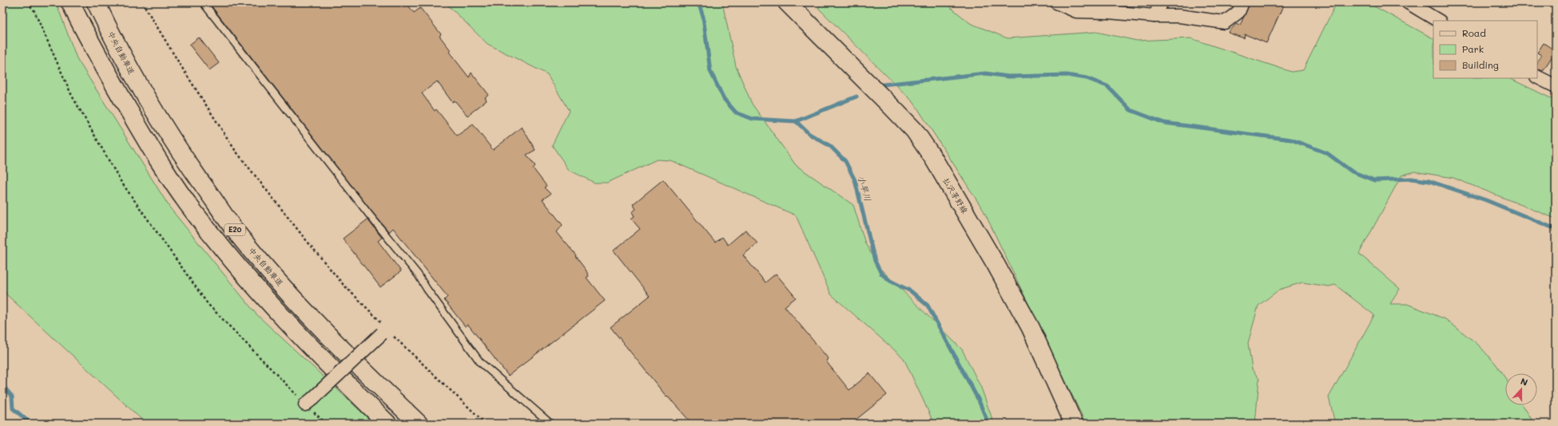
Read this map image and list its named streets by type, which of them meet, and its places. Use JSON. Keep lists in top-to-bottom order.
{
  "streets": {
    "main road": ["中央自動車道", "払沢茅野線", "E20"]
  },
  "water": ["小早川"],
  "legend": ["Road", "Park", "Building"],
  "north": "top"
}
